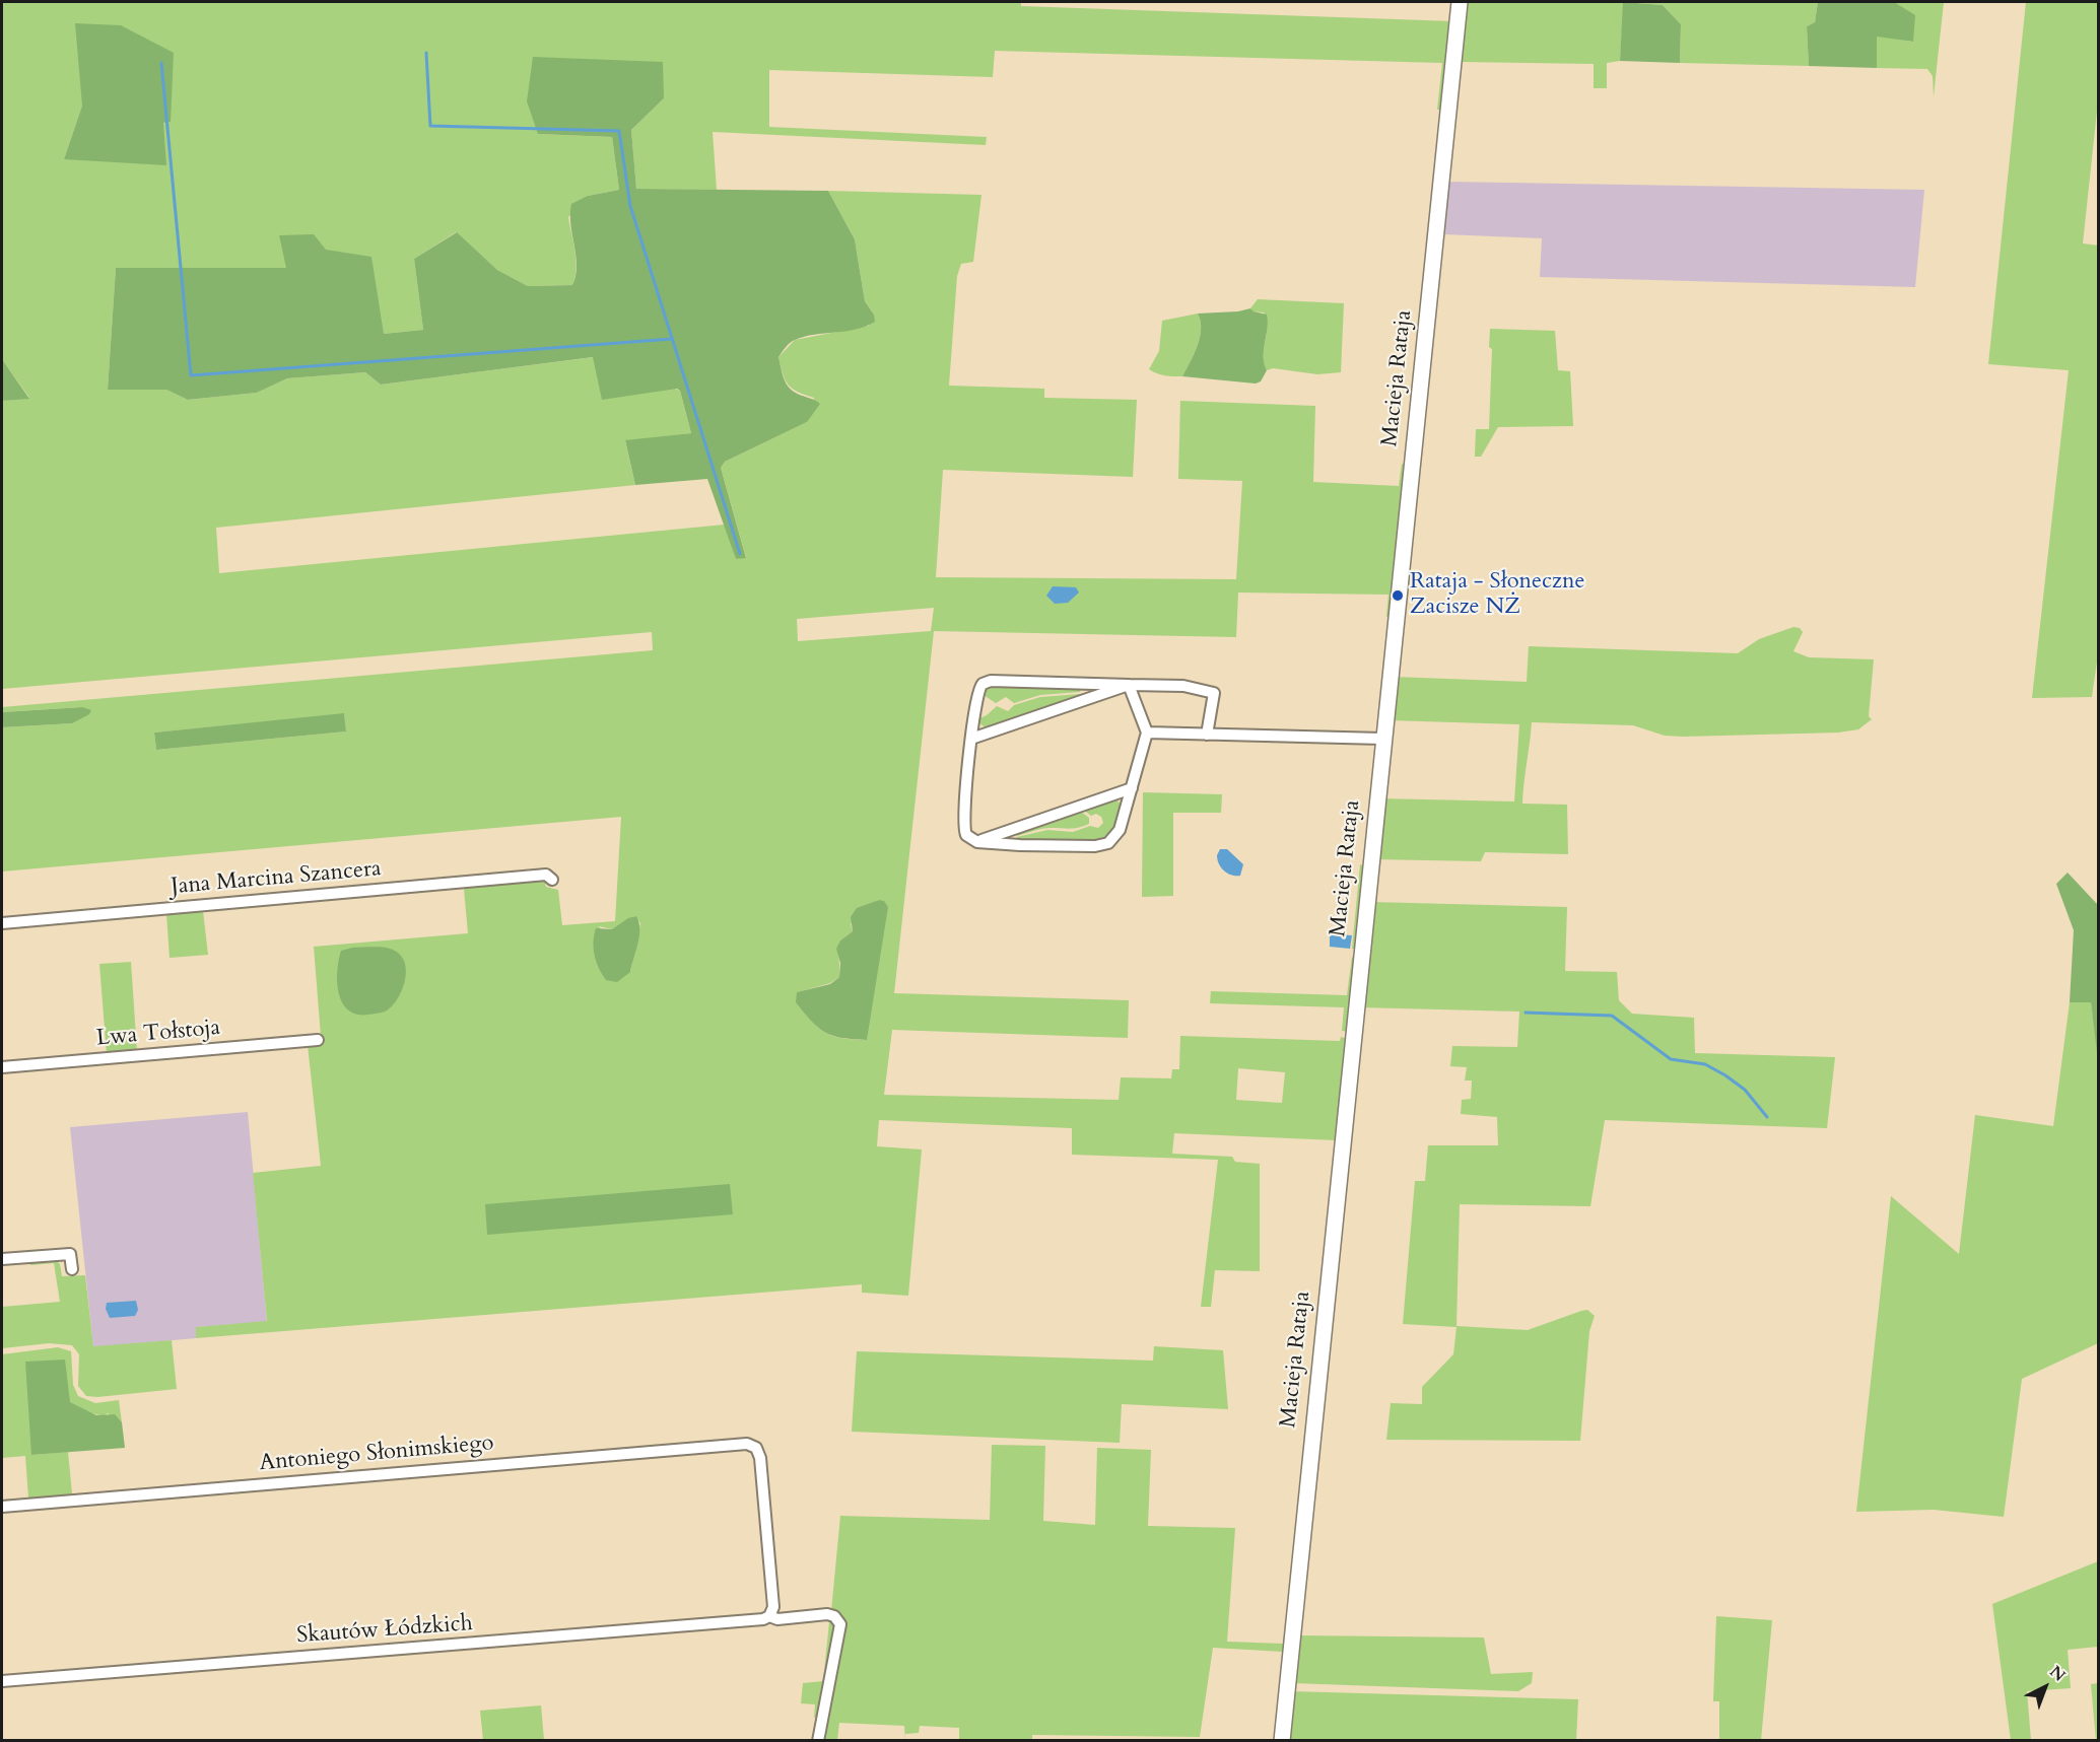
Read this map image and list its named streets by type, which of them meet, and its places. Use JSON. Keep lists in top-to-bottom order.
{
  "streets": {
    "street": [
      "Macieja Rataja",
      "Jana Marcina Szancera",
      "Lwa Tołstoja",
      "Antoniego Słonimskiego",
      "Skautów Łódzkich"
    ]
  },
  "crossings": [
    ["Antoniego Słonimskiego", "Skautów Łódzkich"]
  ],
  "places": ["Rataja - Słoneczne Zacisze NŻ"],
  "north": "top right"
}
